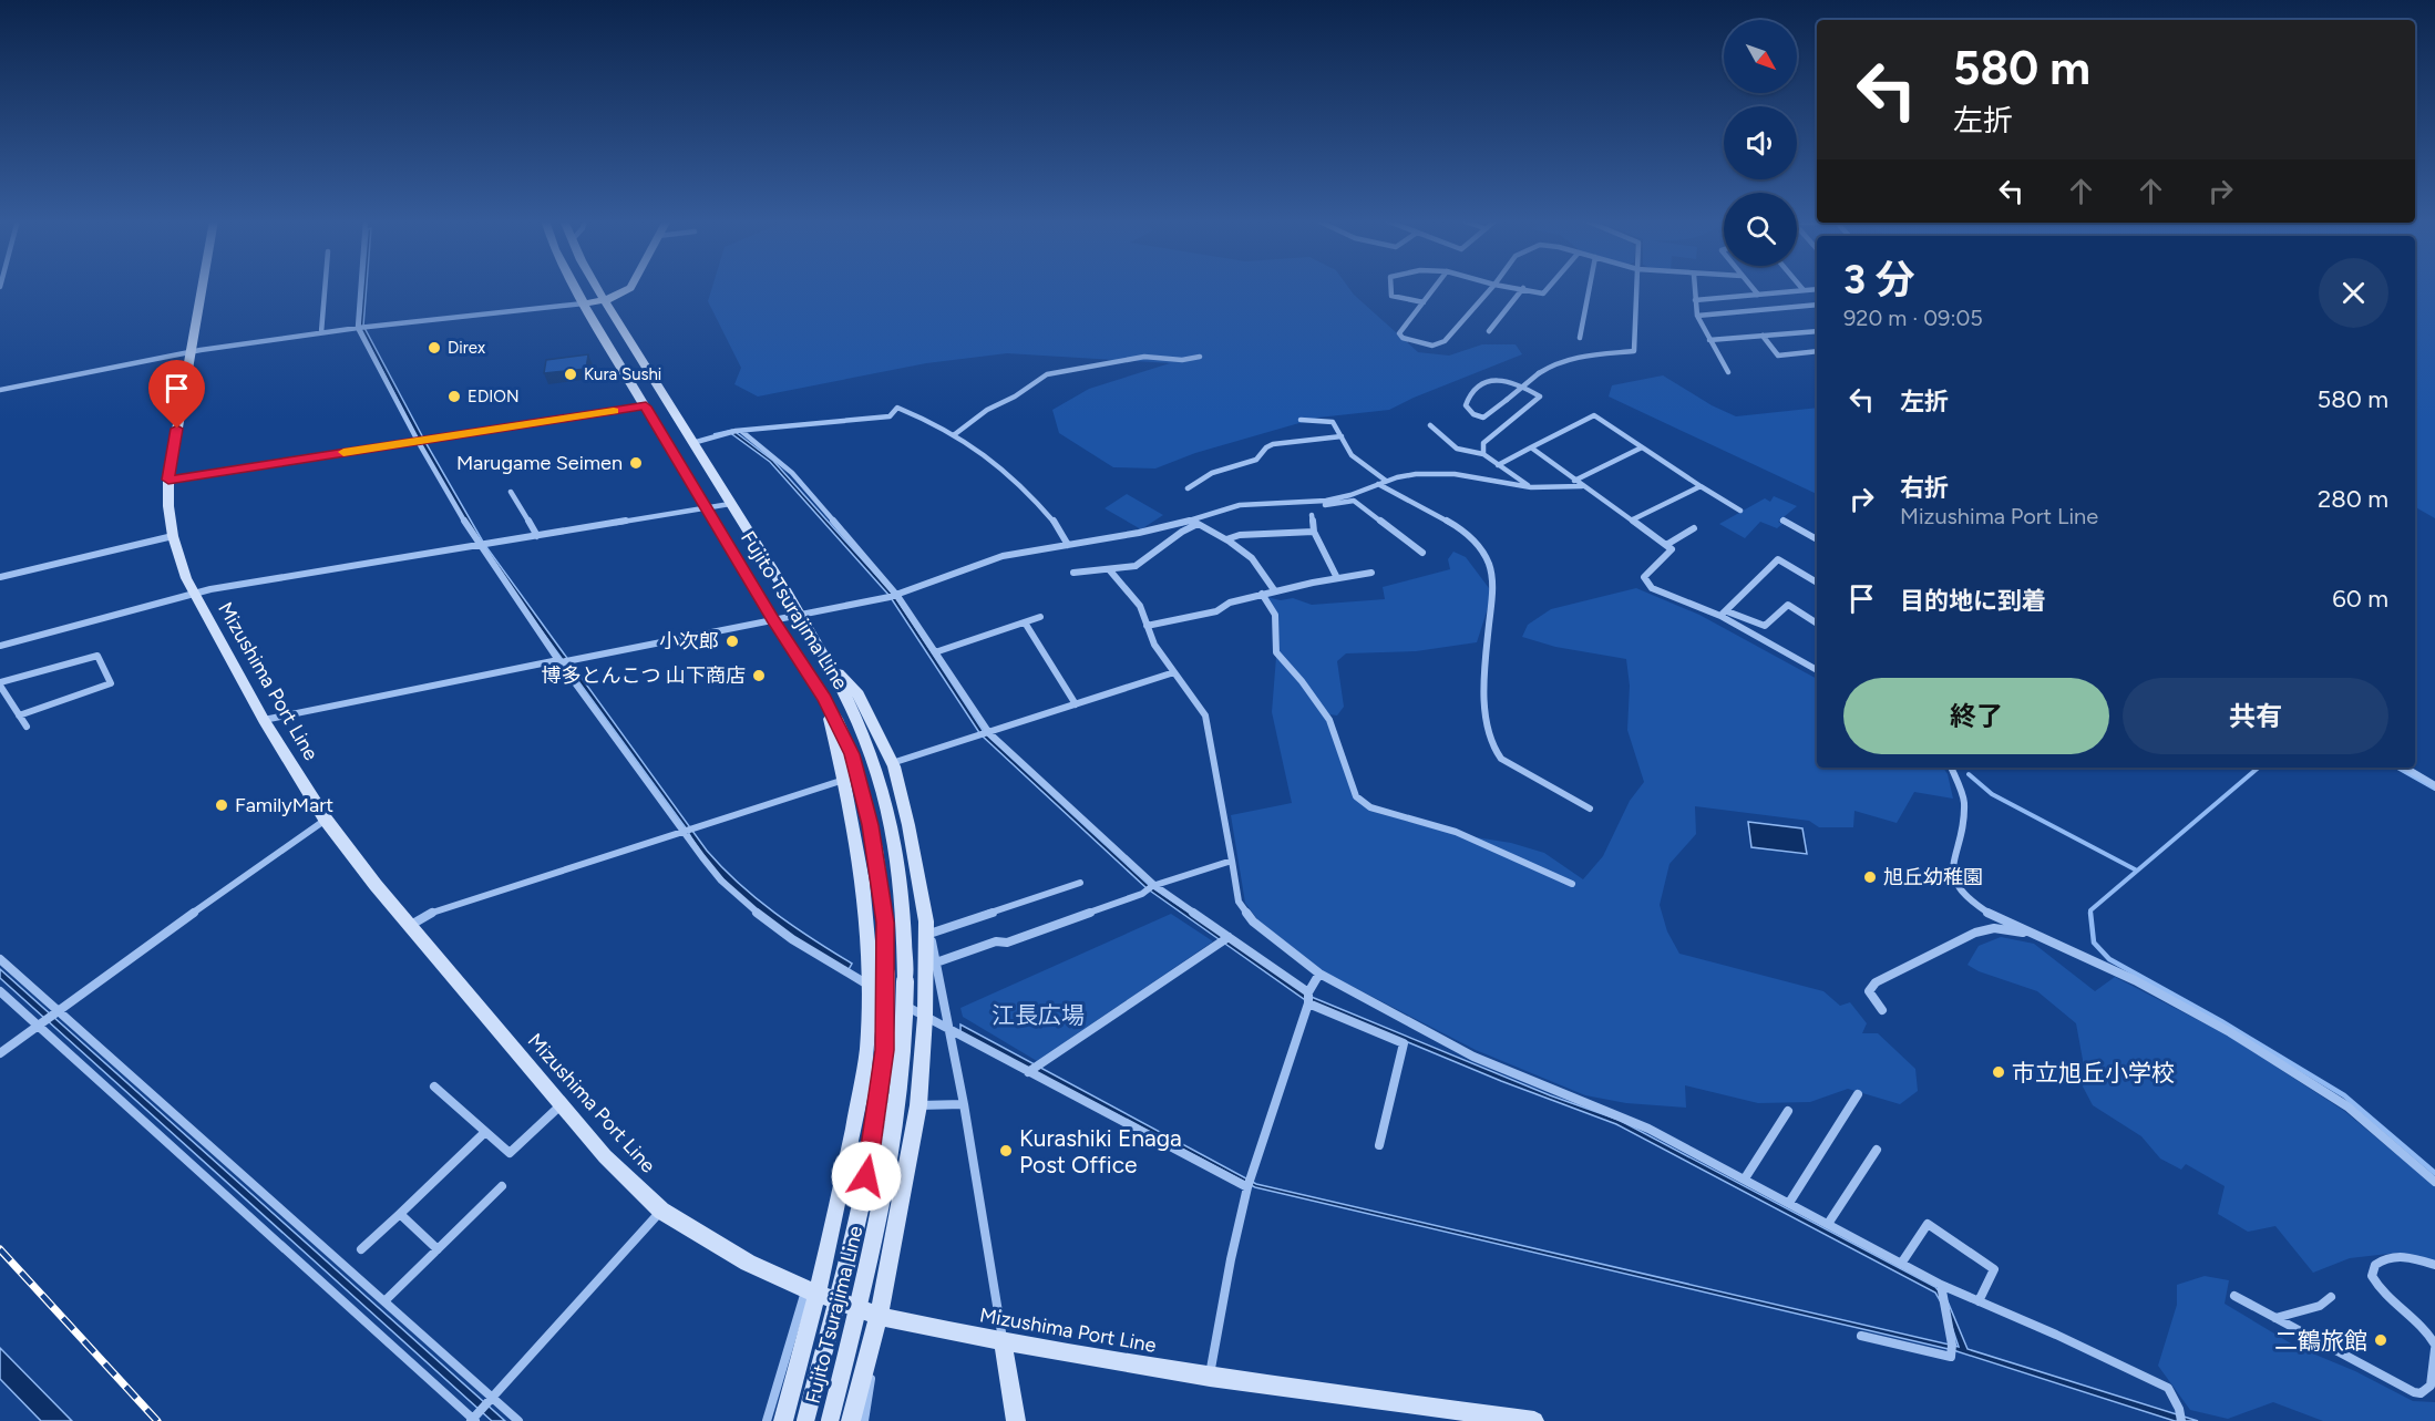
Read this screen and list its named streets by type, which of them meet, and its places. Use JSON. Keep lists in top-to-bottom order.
{
  "streets": {
    "main road": ["Fujito Tsurajima Line", "Mizushima Port Line"]
  },
  "parks": ["江長広場"],
  "places": [
    "Direx",
    "Kura Sushi",
    "EDION",
    "Marugame Seimen",
    "小次郎",
    "博多とんこつ 山下商店",
    "FamilyMart",
    "旭丘幼稚園",
    "市立旭丘小学校",
    "Kurashiki Enaga Post Office",
    "二鶴旅館"
  ],
  "north": "bottom right",
  "page": {
    "turn": ["580 m", "左折"],
    "heading": ["3 分", "920 m · 09:05"],
    "list": [
      {
        "name": "左折",
        "value": "580 m"
      },
      {
        "name": "右折",
        "note": "Mizushima Port Line",
        "value": "280 m"
      },
      {
        "name": "目的地に到着",
        "value": "60 m"
      }
    ],
    "buttons": ["終了", "共有"]
  }
}
